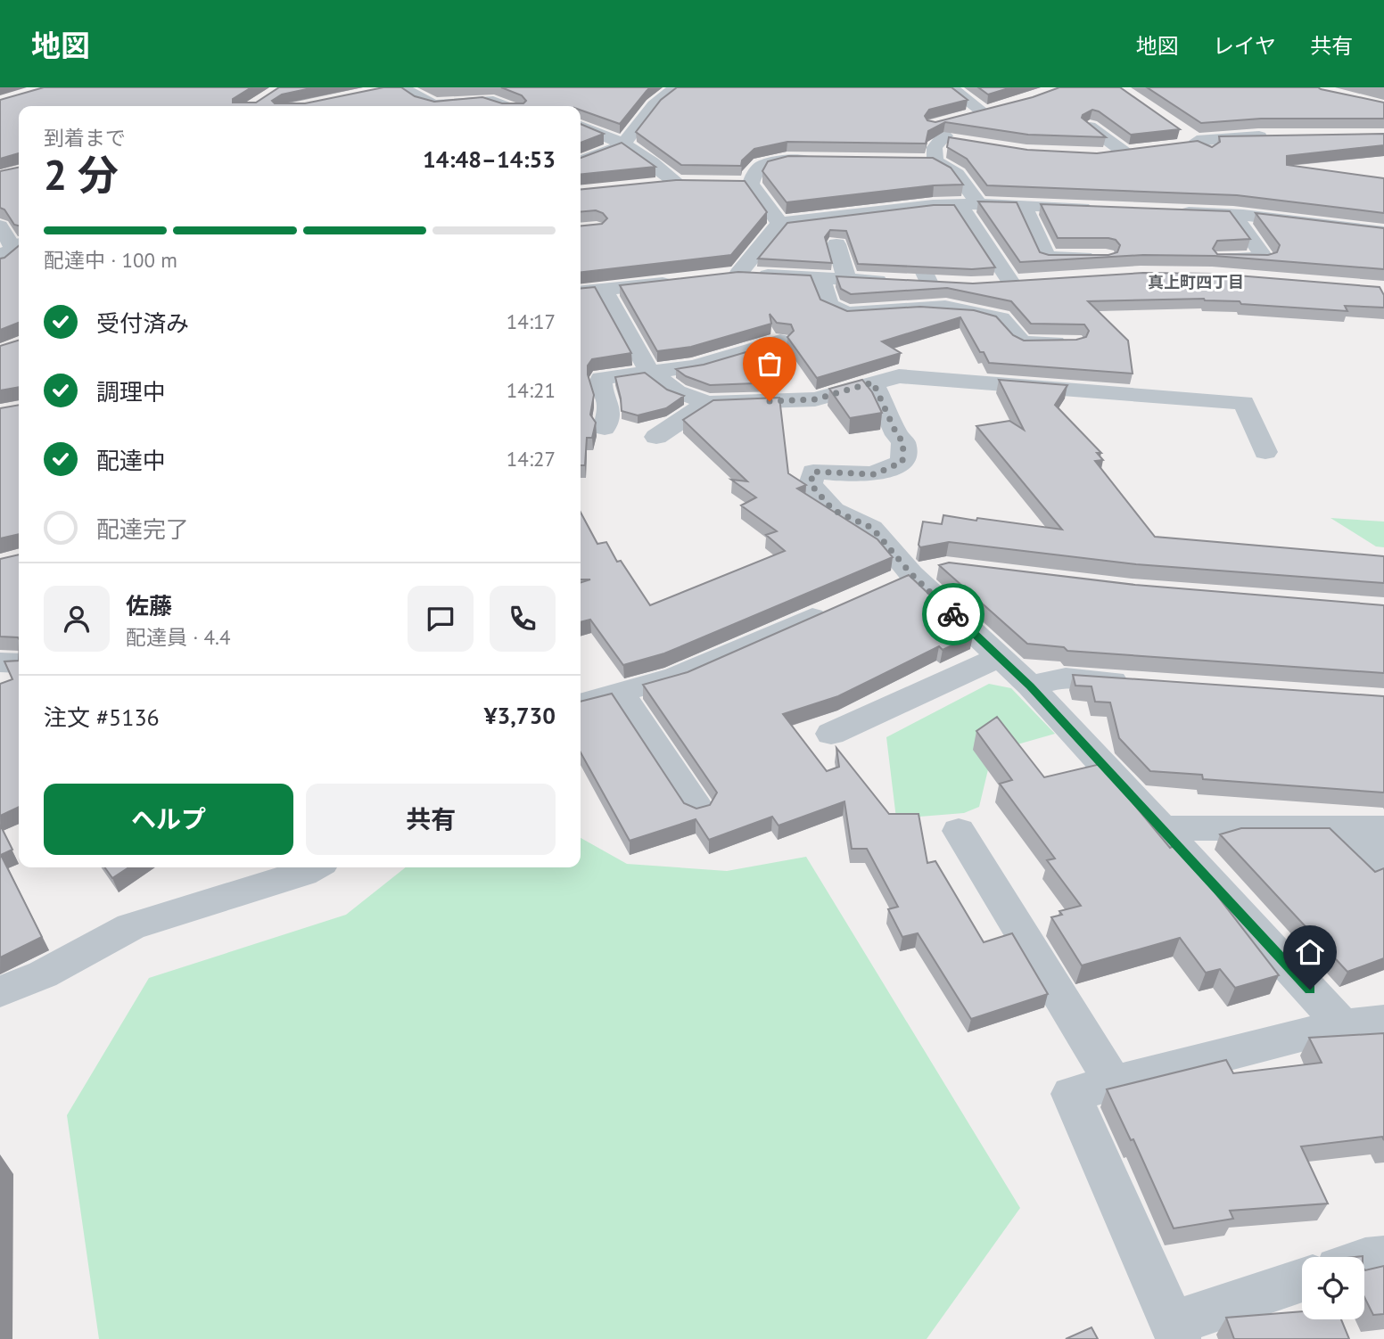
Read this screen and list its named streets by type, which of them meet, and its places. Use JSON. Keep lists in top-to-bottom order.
{
  "districts": ["真上町四丁目"],
  "page": {
    "header": "地図",
    "nav": ["地図", "レイヤ", "共有"],
    "heading": ["2 分", "到着まで", "14:48–14:53"],
    "panel": [
      "佐藤",
      "配達員 · 4.4",
      "注文 #5136",
      "¥3,730"
    ],
    "bar": "配達中 · 100 m",
    "list": [
      ["受付済み", "14:17"],
      ["調理中", "14:21"],
      ["配達中", "14:27"],
      "配達完了"
    ],
    "buttons": ["ヘルプ", "共有"]
  }
}
